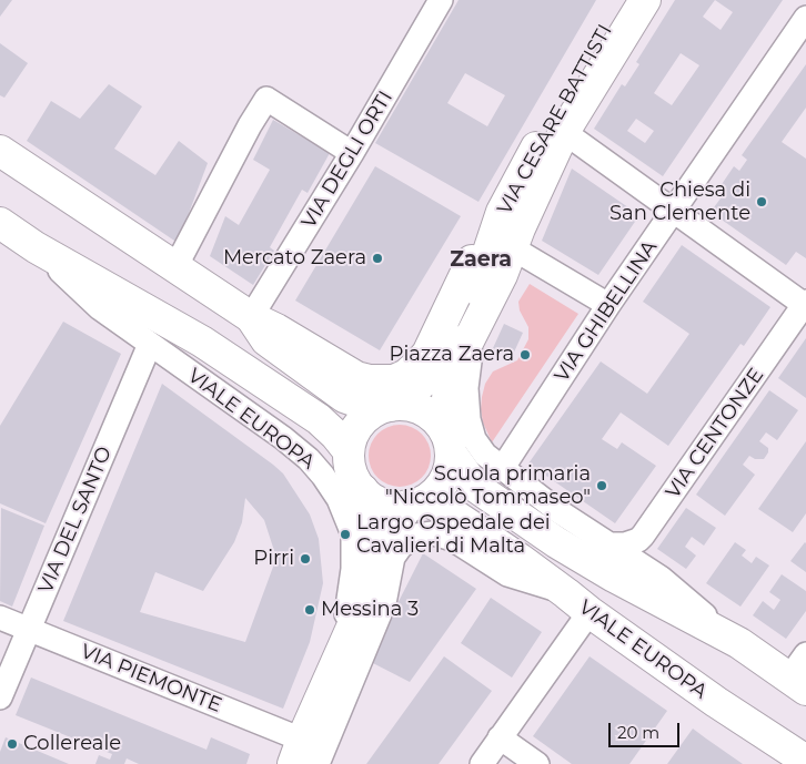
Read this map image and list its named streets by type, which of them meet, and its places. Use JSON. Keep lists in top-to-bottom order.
{
  "streets": {
    "main road": ["VIA CESARE BATTISTI", "VIALE EUROPA"],
    "street": [
      "VIA DEGLI ORTI",
      "VIA GHIBELLINA",
      "VIA CENTONZE",
      "VIA DEL SANTO",
      "VIA PIEMONTE"
    ]
  },
  "crossings": [
    ["VIA CESARE BATTISTI", "VIALE EUROPA"],
    ["VIALE EUROPA", "VIA DEL SANTO"],
    ["VIA DEL SANTO", "VIA PIEMONTE"]
  ],
  "districts": ["Zaera"],
  "places": [
    "Chiesa di San Clemente",
    "Mercato Zaera",
    "Piazza Zaera",
    "Scuola primaria \"Niccolò Tommaseo\"",
    "Largo Ospedale dei Cavalieri di Malta",
    "Pirri",
    "Messina 3",
    "Collereale"
  ],
  "scale_bar": "20 m"
}
